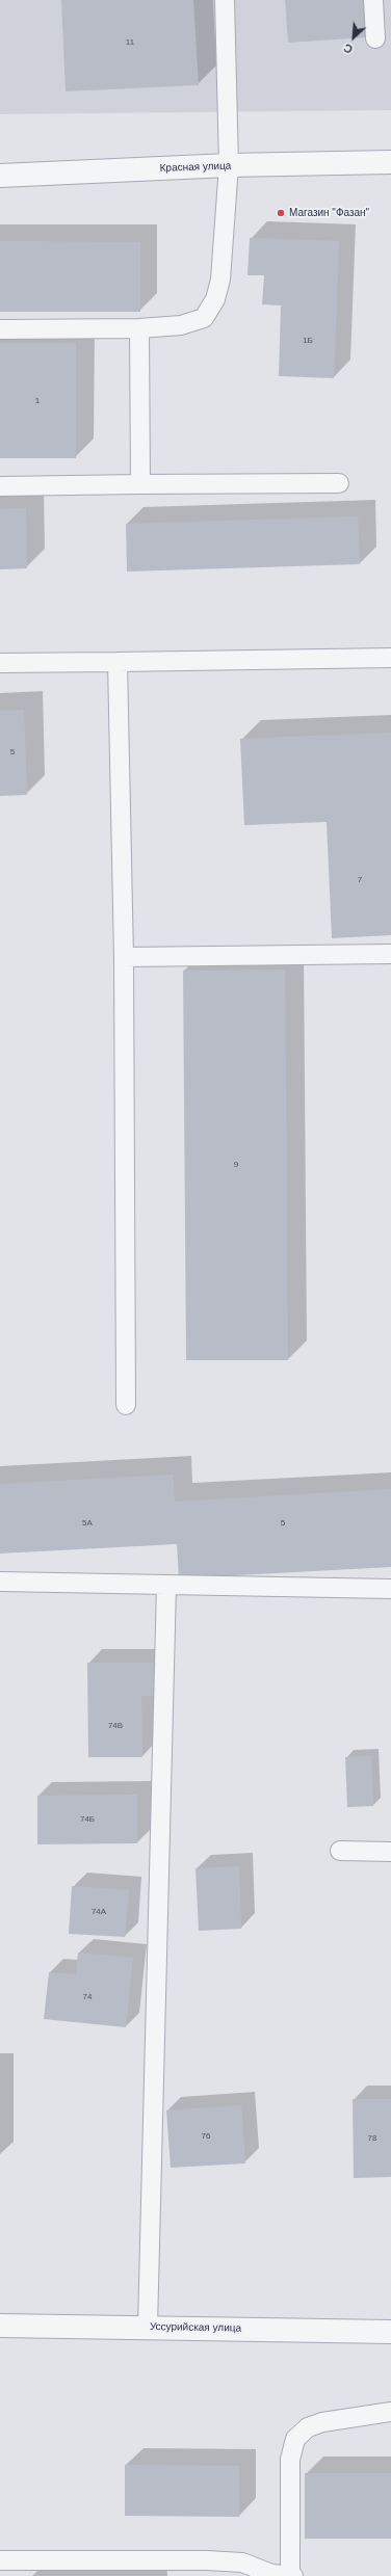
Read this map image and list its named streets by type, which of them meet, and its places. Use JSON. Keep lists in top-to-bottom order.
{
  "streets": {
    "street": ["Красная улица", "Уссурийская улица"]
  },
  "places": ["Магазин \"Фазан\""],
  "house_numbers": [
    "11",
    "1Б",
    "1",
    "5",
    "7",
    "9",
    "5А",
    "5",
    "74В",
    "74Б",
    "74А",
    "74",
    "76",
    "78"
  ],
  "north": "bottom left"
}
